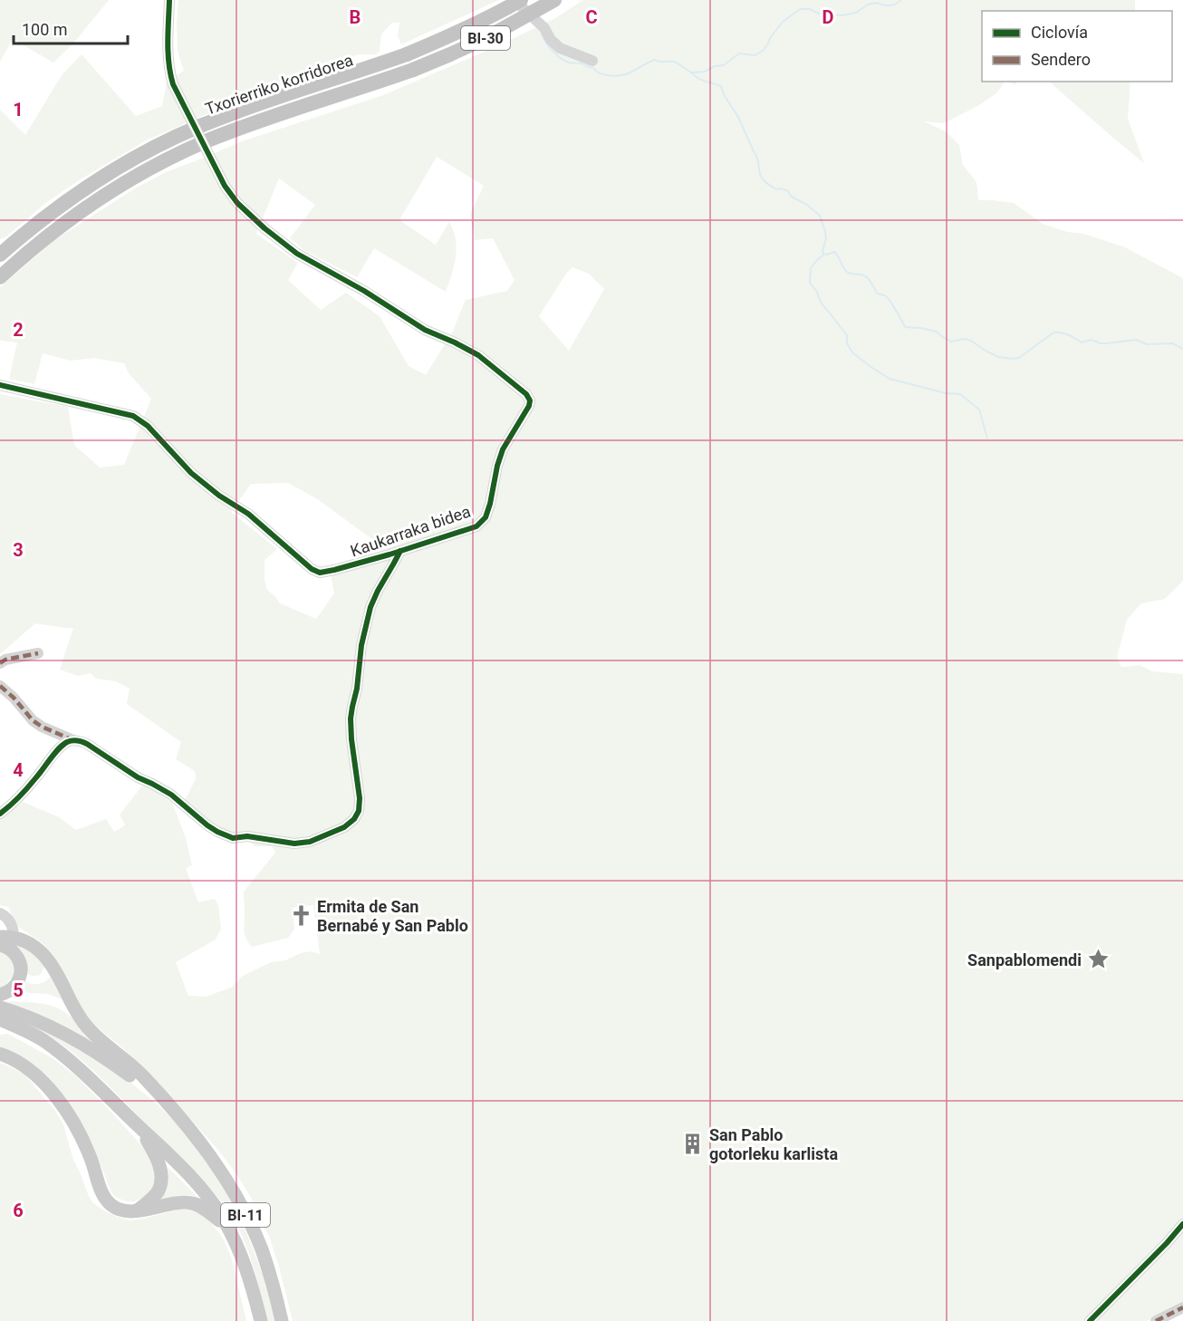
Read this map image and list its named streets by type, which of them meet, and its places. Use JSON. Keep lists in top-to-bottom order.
{
  "streets": {
    "highway": ["BI-30", "Txorierriko korridorea"],
    "main road": ["BI-11"],
    "street": ["Kaukarraka bidea"]
  },
  "places": {
    "church": ["Ermita de San Bernabé y San Pablo"],
    "place": ["Sanpablomendi"],
    "building": ["San Pablo gotorleku karlista"]
  },
  "legend": ["Ciclovía", "Sendero"],
  "scale_bar": "100 m",
  "grid": {
    "columns": ["B", "C", "D"],
    "rows": [
      "1",
      "2",
      "3",
      "4",
      "5",
      "6"
    ]
  }
}
